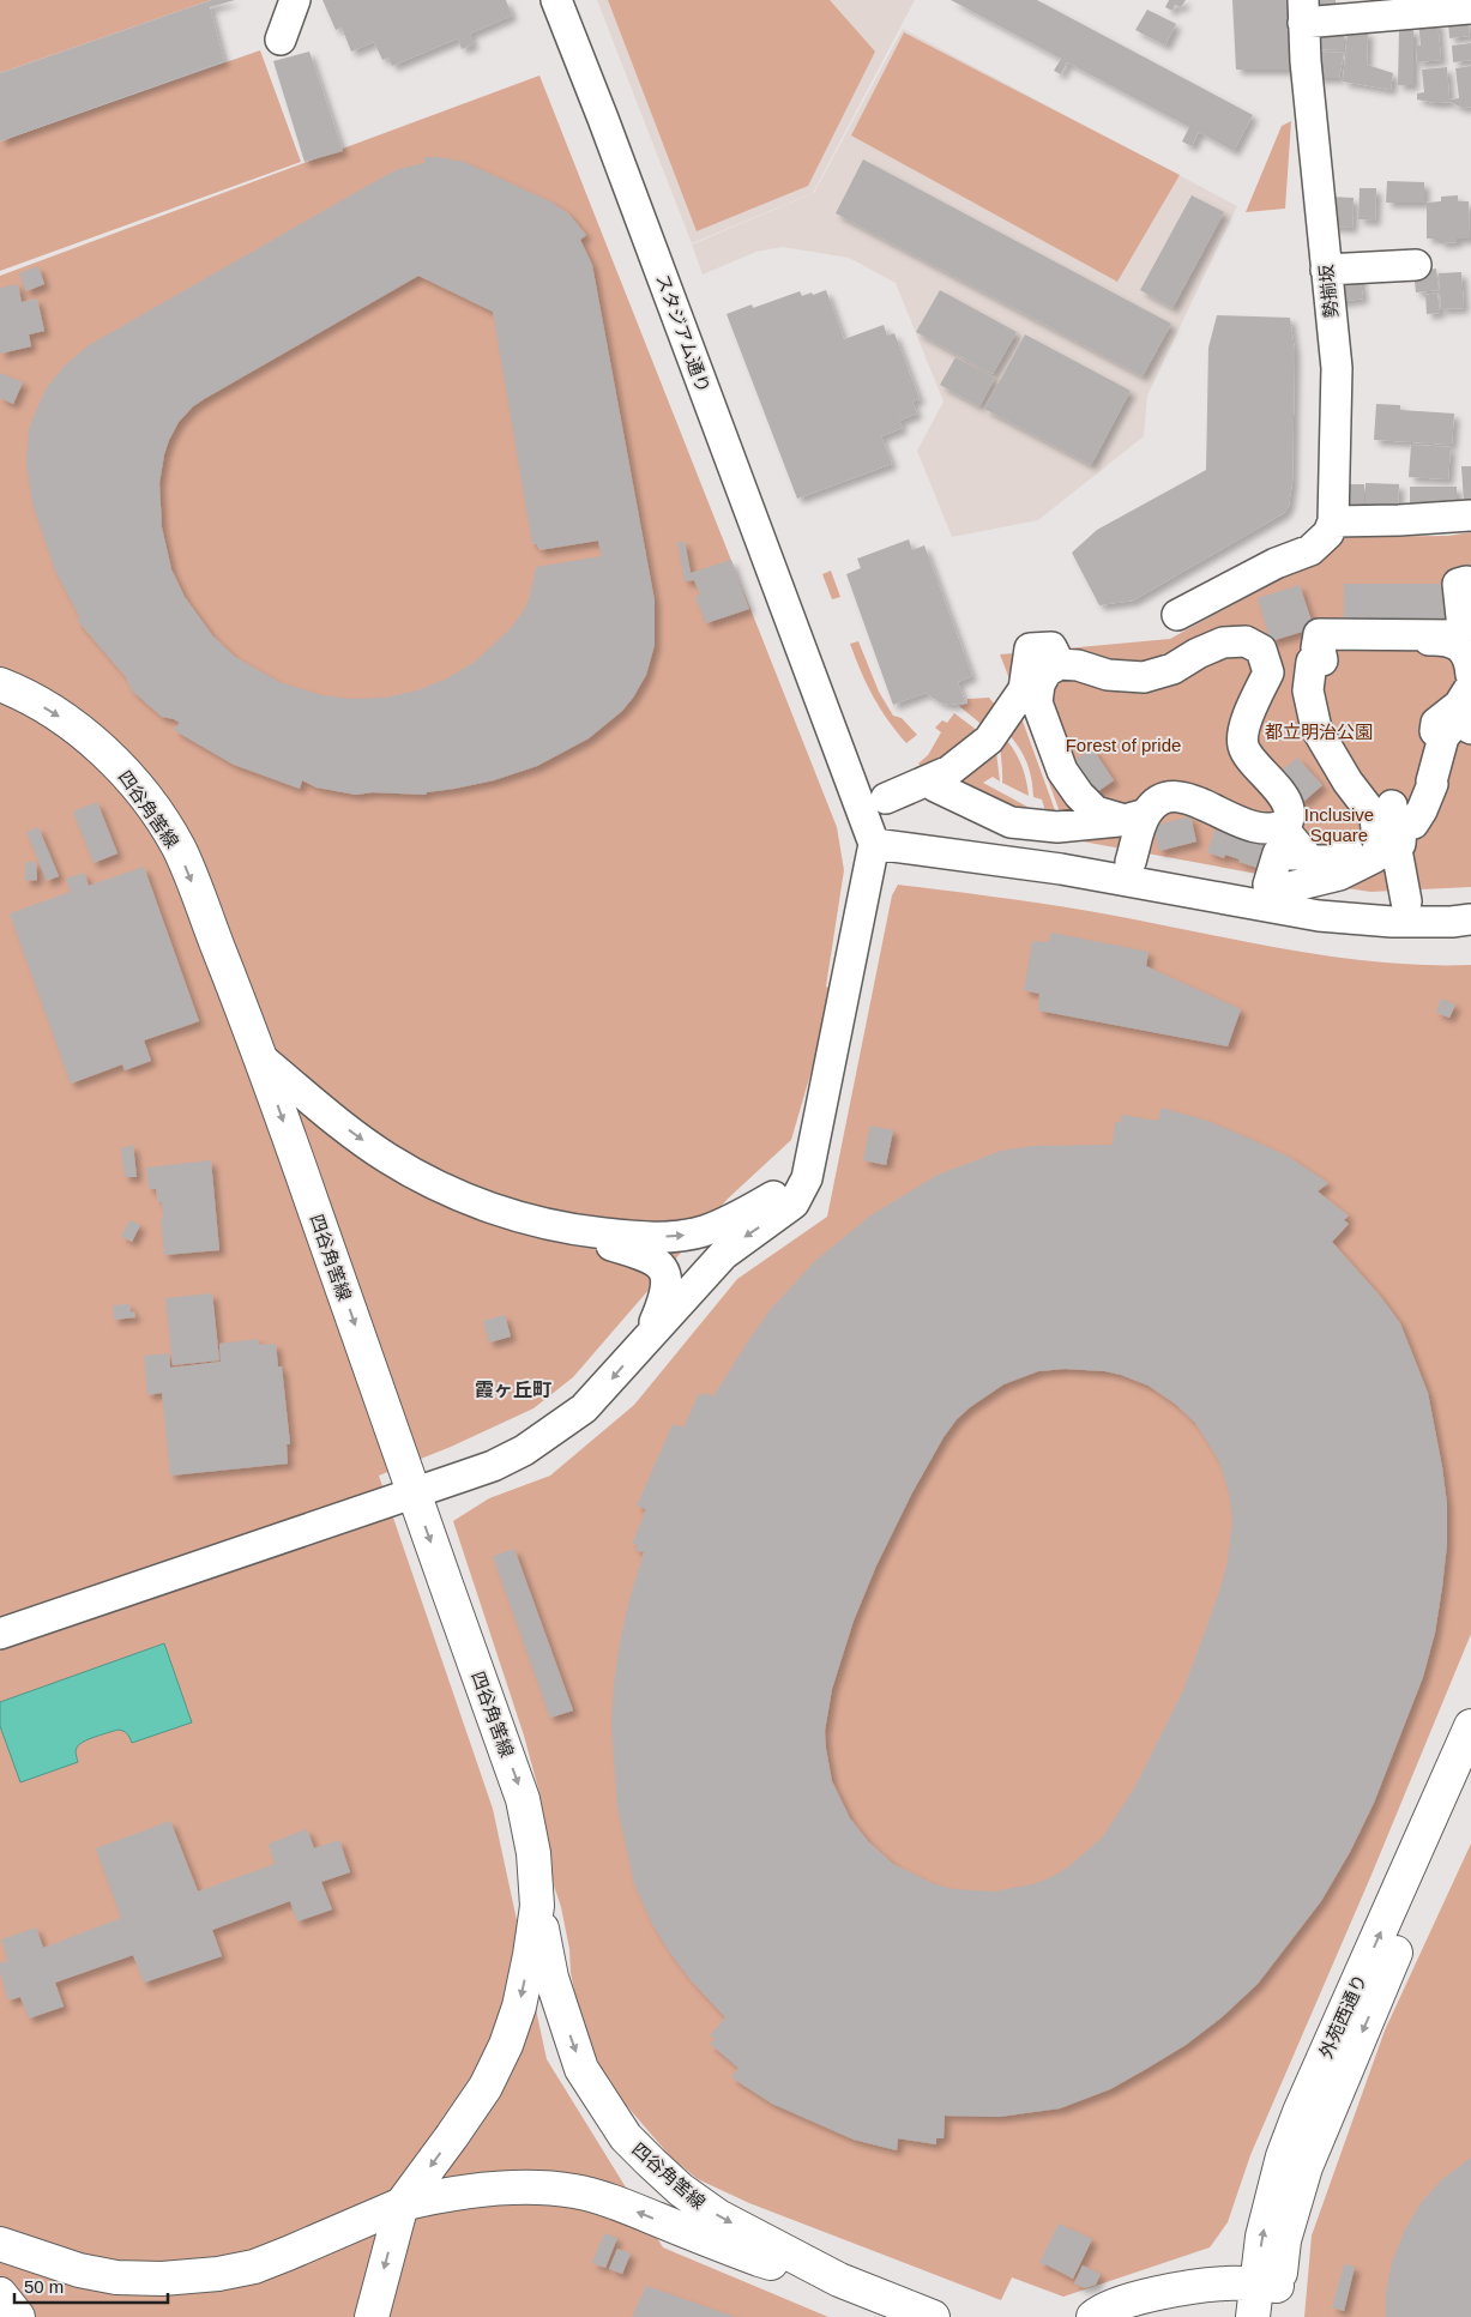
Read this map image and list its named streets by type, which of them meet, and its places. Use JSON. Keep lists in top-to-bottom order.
{
  "streets": {
    "main road": ["四谷角筈線", "外苑西通り"],
    "street": ["勢揃坂", "スタジアム通り"]
  },
  "districts": ["霞ヶ丘町"],
  "parks": ["都立明治公園", "Forest of pride", "Inclusive Square"],
  "scale_bar": "50 m"
}
